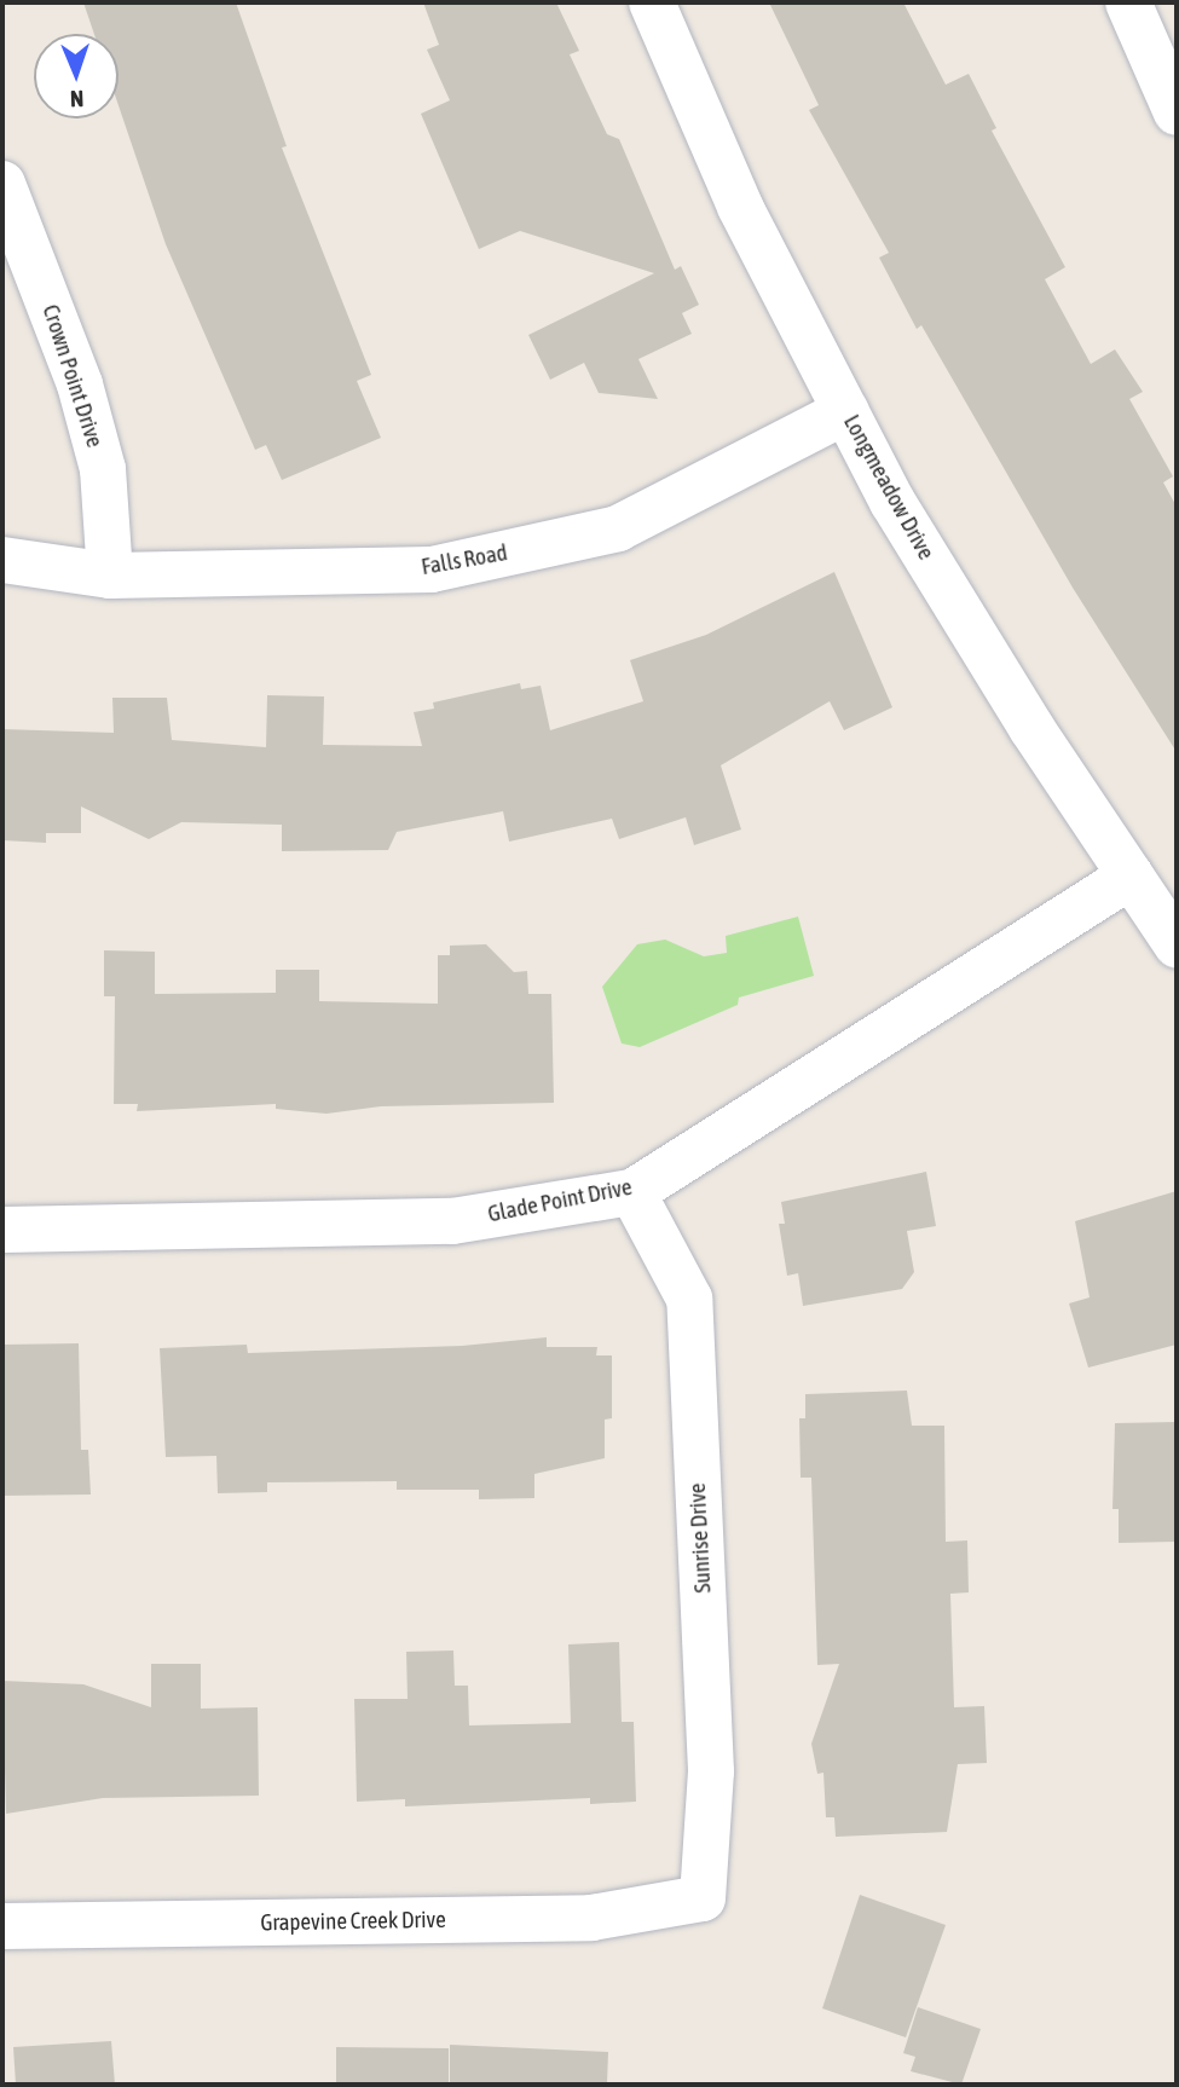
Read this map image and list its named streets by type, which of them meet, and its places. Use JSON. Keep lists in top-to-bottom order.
{
  "streets": {
    "street": [
      "Crown Point Drive",
      "Longmeadow Drive",
      "Falls Road",
      "Glade Point Drive",
      "Sunrise Drive",
      "Grapevine Creek Drive"
    ]
  },
  "crossings": [
    ["Crown Point Drive", "Falls Road"],
    ["Longmeadow Drive", "Falls Road"],
    ["Longmeadow Drive", "Glade Point Drive"],
    ["Glade Point Drive", "Sunrise Drive"],
    ["Sunrise Drive", "Grapevine Creek Drive"]
  ],
  "north": "bottom"
}
